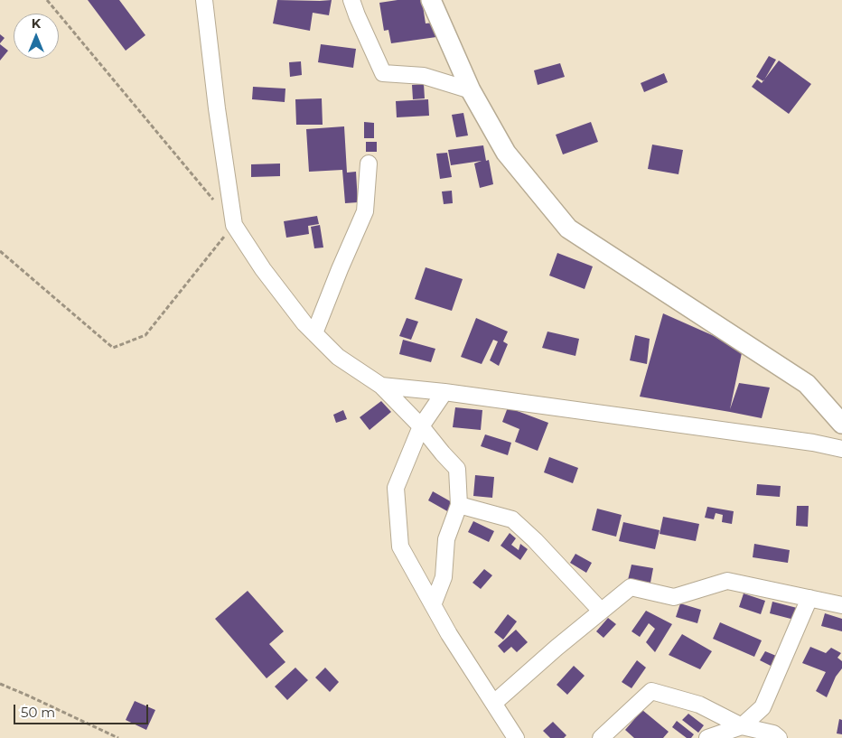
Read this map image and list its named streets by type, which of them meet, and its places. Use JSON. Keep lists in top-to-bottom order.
{
  "scale_bar": "50 m",
  "north": "top"
}
